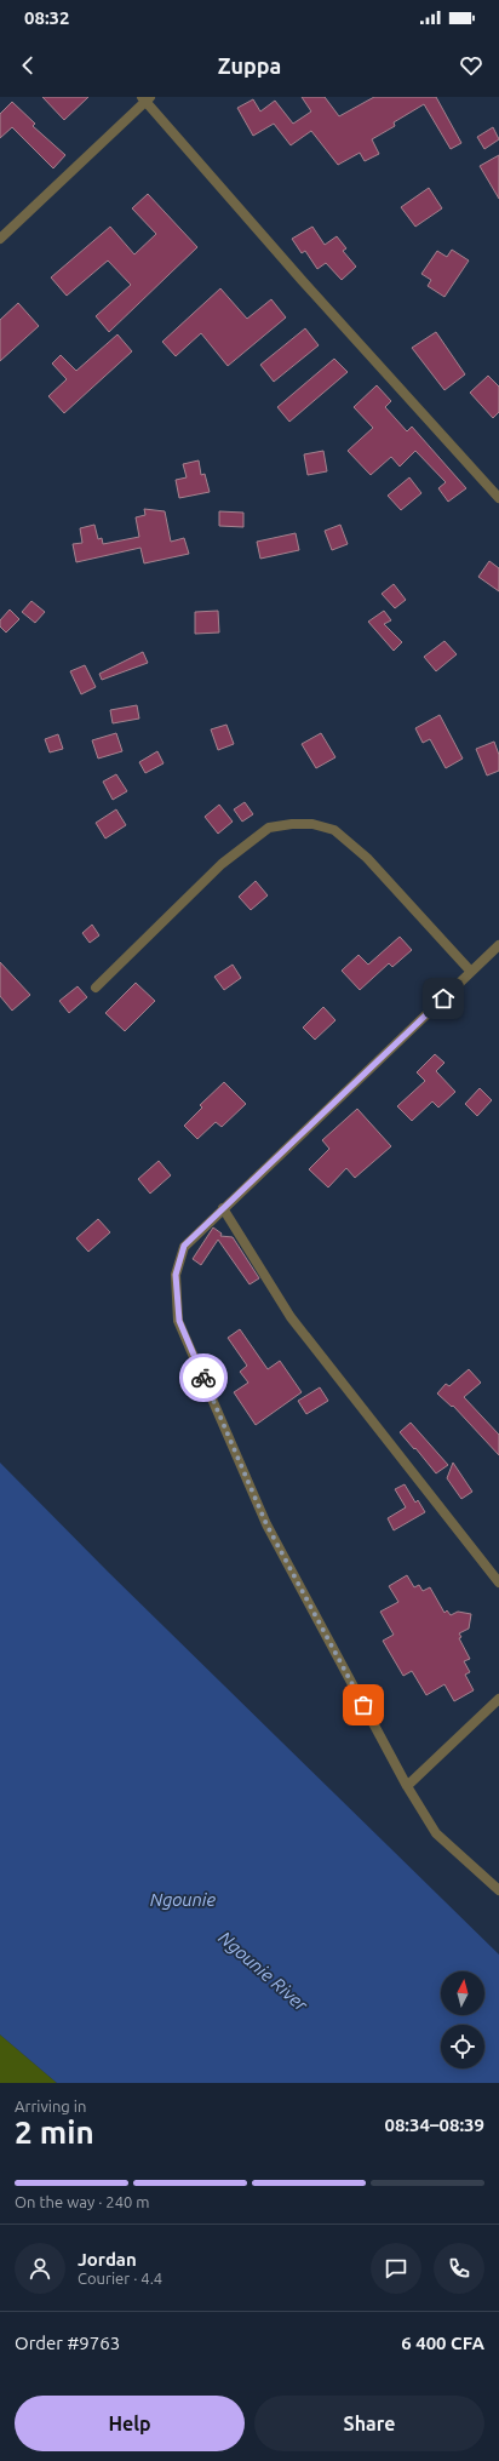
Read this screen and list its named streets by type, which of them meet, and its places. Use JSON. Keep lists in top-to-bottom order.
{
  "water": ["Ngounie", "Ngounie River"],
  "north": "top",
  "page": {
    "status": "08:32",
    "header": "Zuppa",
    "heading": ["2 min", "Arriving in", "08:34–08:39"],
    "panel": [
      "Jordan",
      "Courier · 4.4",
      "Order #9763",
      "6 400 CFA"
    ],
    "bar": "On the way · 240 m",
    "buttons": ["Help", "Share"]
  }
}
